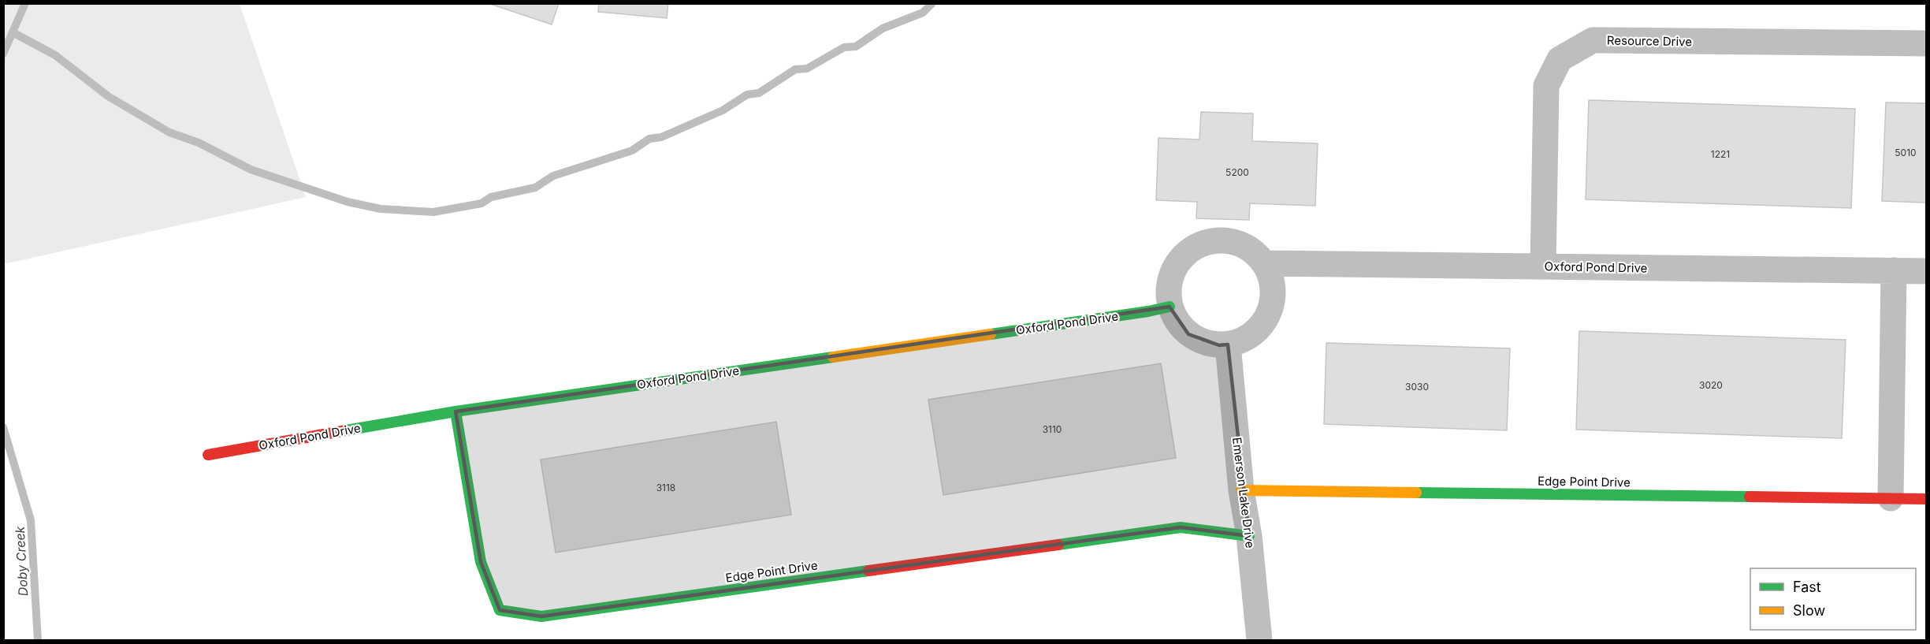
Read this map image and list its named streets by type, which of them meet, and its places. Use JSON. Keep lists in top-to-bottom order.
{
  "streets": {
    "street": [
      "Resource Drive",
      "Oxford Pond Drive",
      "Edge Point Drive",
      "Emerson Lake Drive"
    ]
  },
  "crossings": [
    ["Resource Drive", "Oxford Pond Drive"],
    ["Oxford Pond Drive", "Edge Point Drive"],
    ["Oxford Pond Drive", "Emerson Lake Drive"],
    ["Edge Point Drive", "Emerson Lake Drive"]
  ],
  "water": ["Doby Creek"],
  "house_numbers": [
    "5010",
    "1221",
    "5200",
    "3020",
    "3030",
    "3110",
    "3118"
  ],
  "legend": ["Fast", "Slow"]
}
